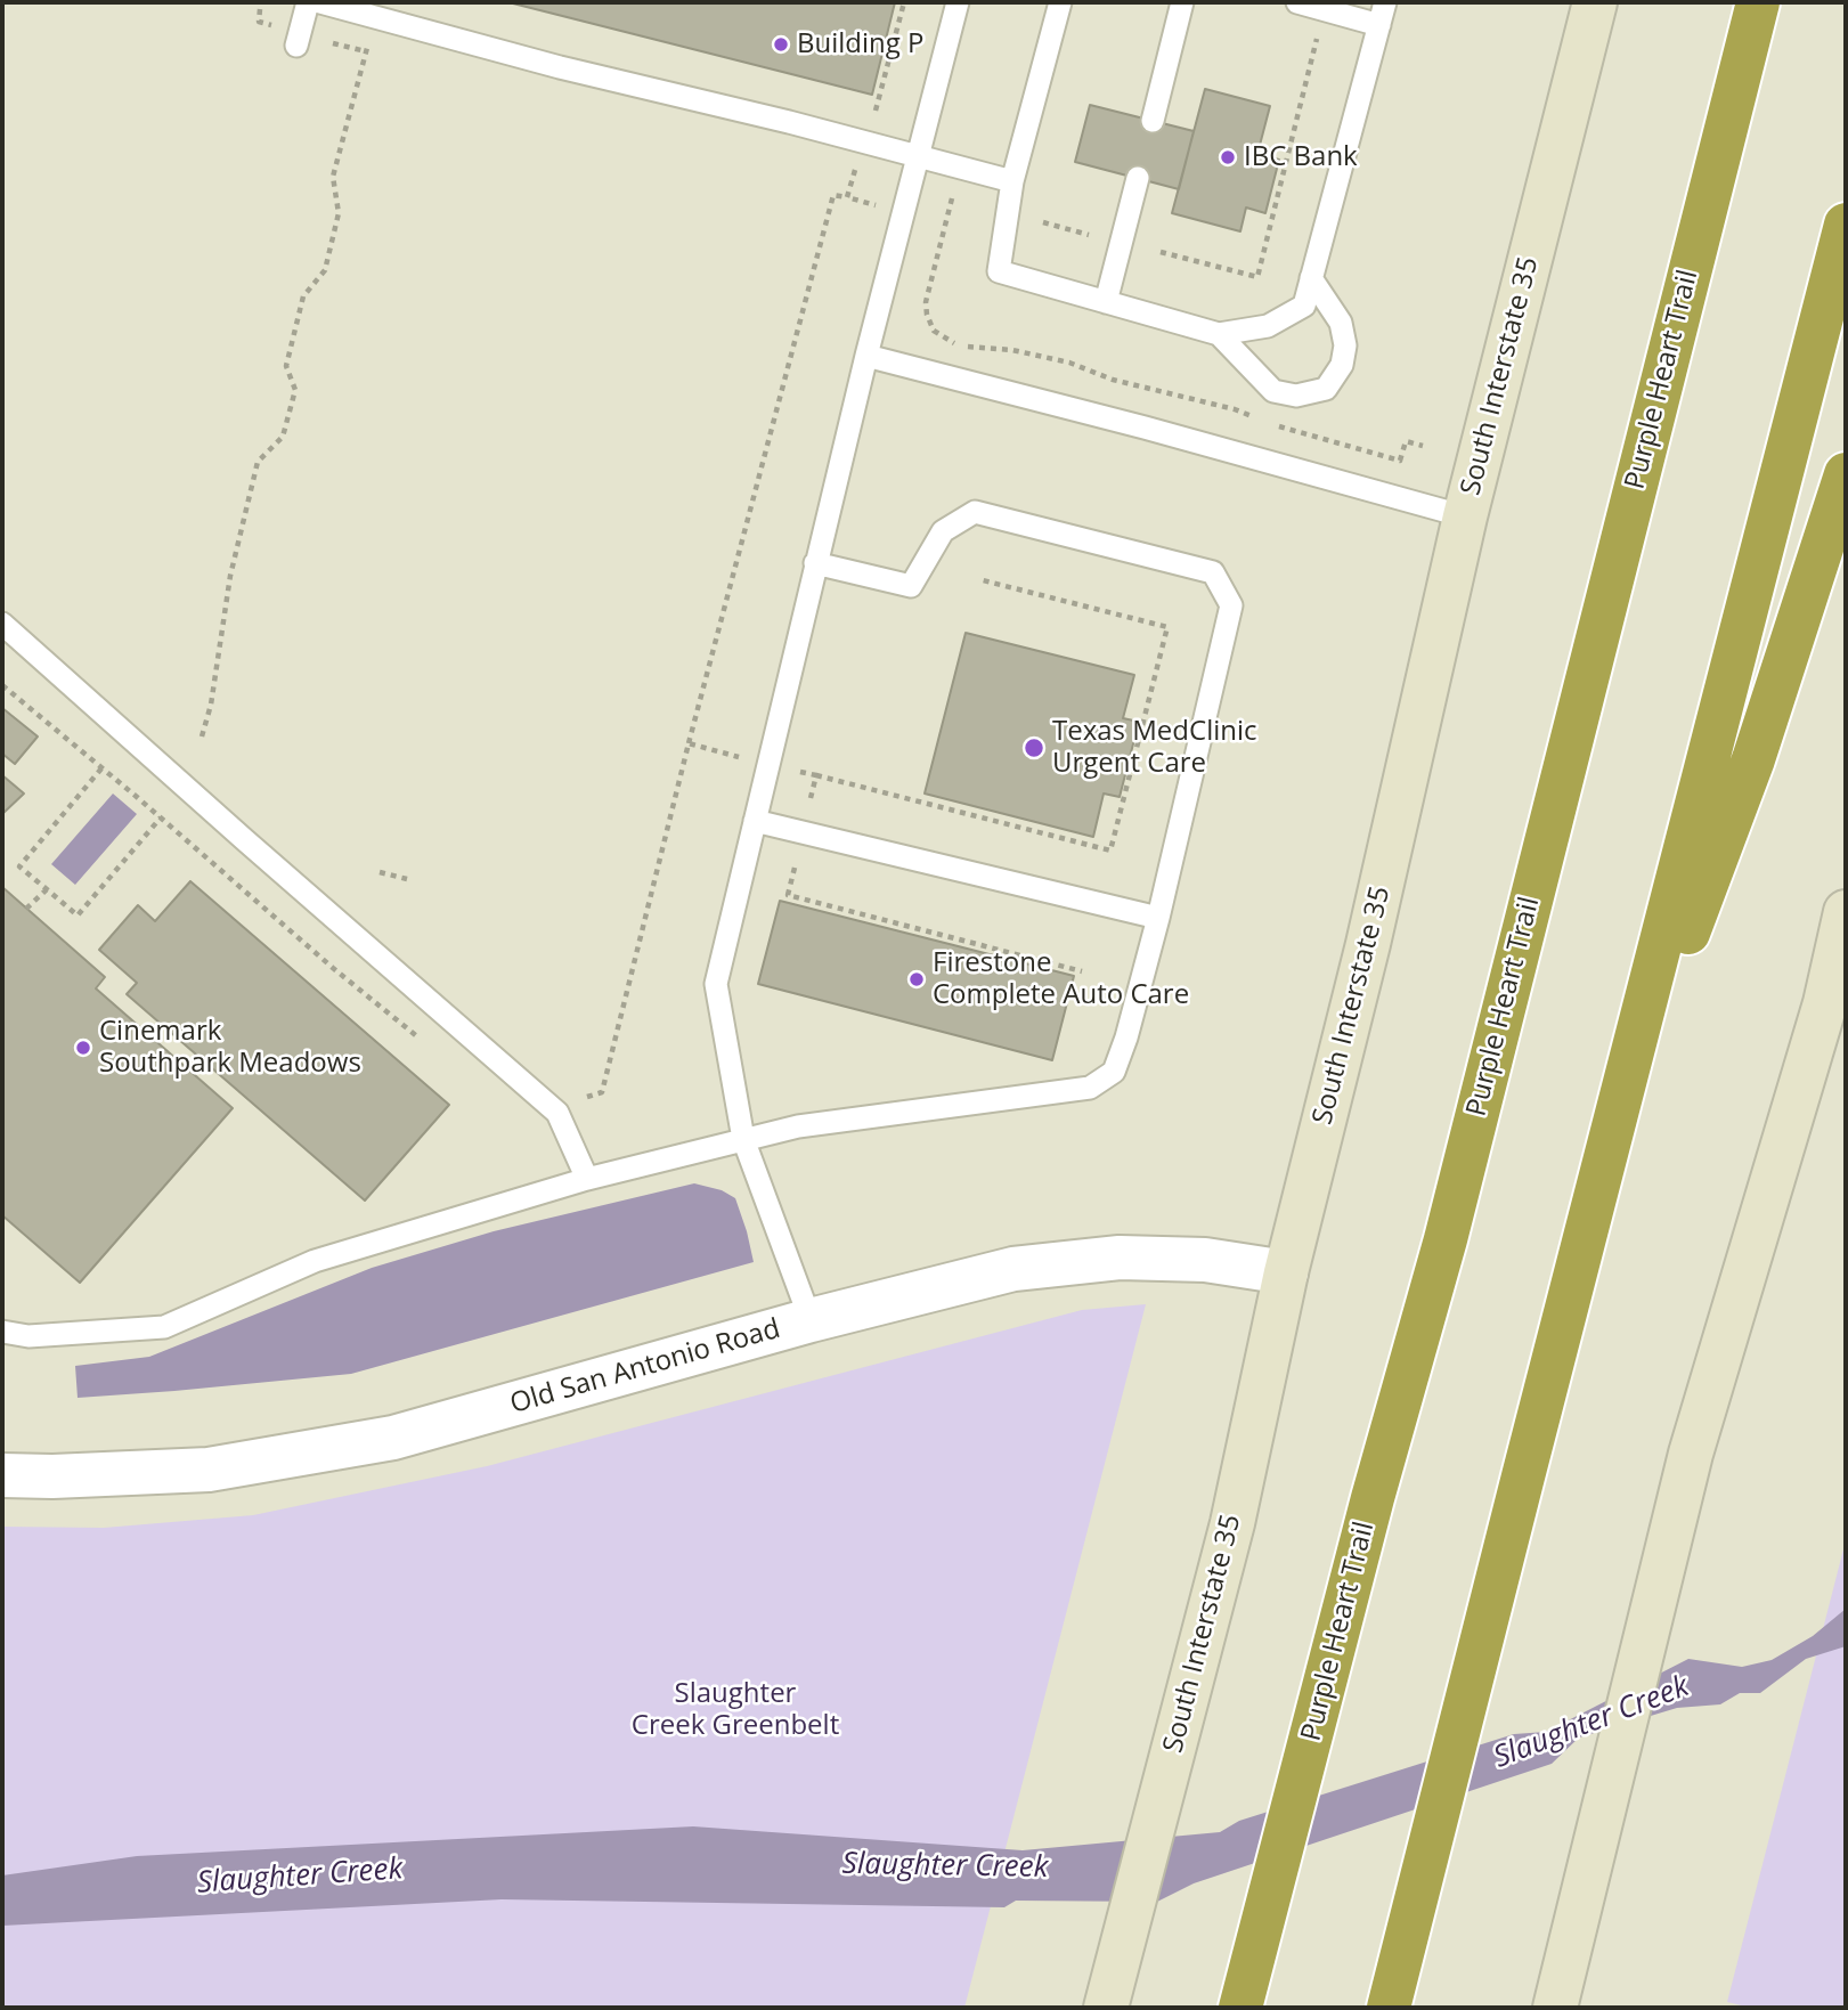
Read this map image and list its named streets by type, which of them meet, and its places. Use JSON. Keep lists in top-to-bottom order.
{
  "streets": {
    "highway": ["Purple Heart Trail"],
    "main road": ["South Interstate 35"],
    "street": ["Old San Antonio Road"]
  },
  "crossings": [
    ["South Interstate 35", "Old San Antonio Road"]
  ],
  "water": ["Slaughter Creek"],
  "parks": ["Slaughter Creek Greenbelt"],
  "places": [
    "Building P",
    "IBC Bank",
    "Texas MedClinic Urgent Care",
    "Firestone Complete Auto Care",
    "Cinemark Southpark Meadows"
  ]
}
